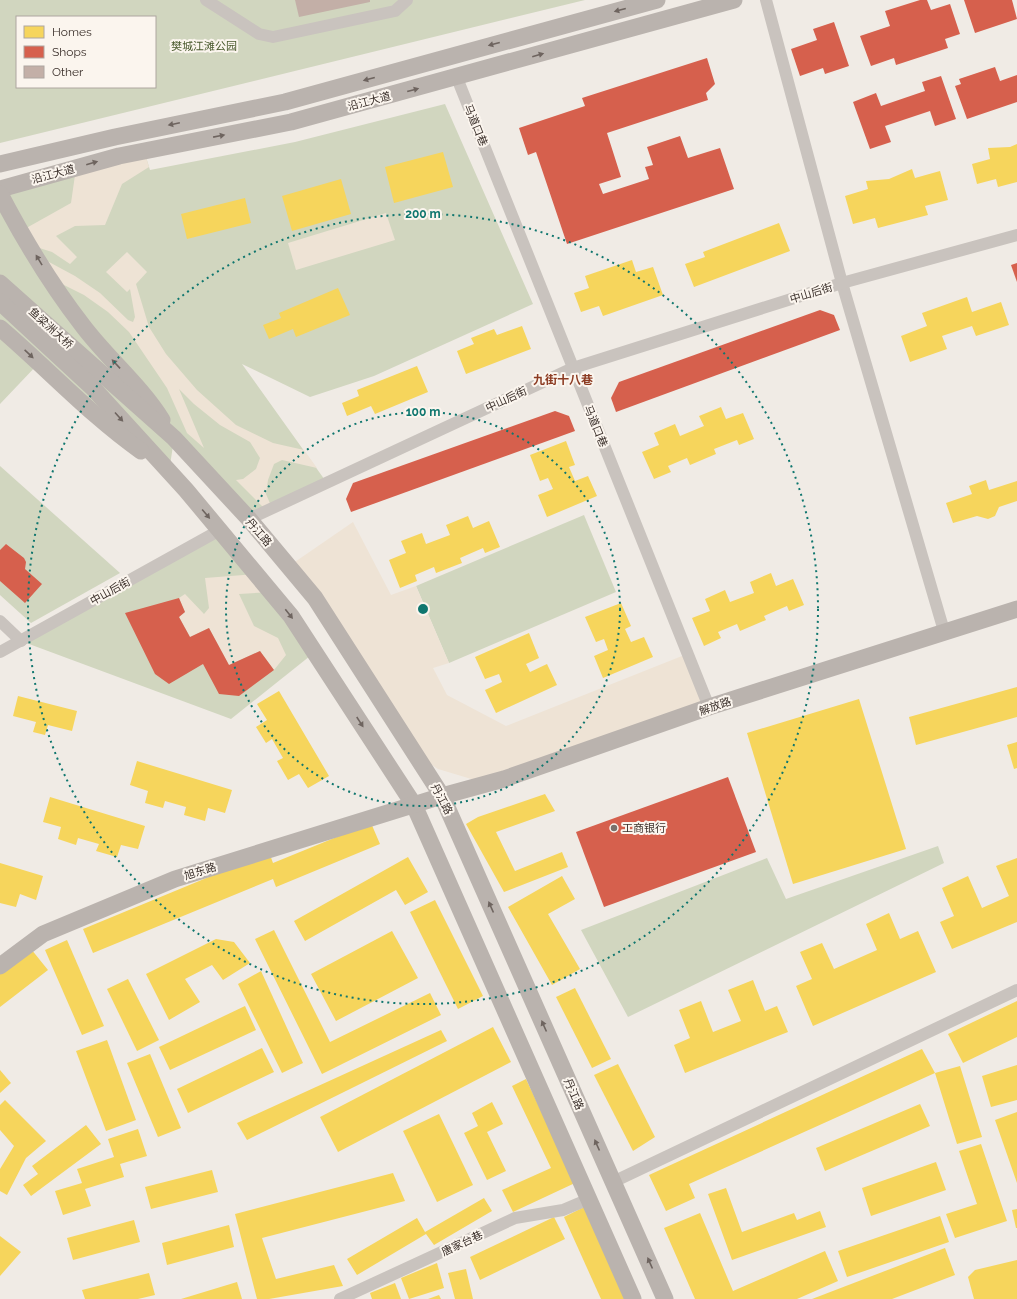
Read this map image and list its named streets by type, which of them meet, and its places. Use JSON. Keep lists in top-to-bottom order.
{
  "streets": {
    "main road": [
      "沿江大道",
      "鱼梁洲大桥",
      "丹江路",
      "解放路",
      "旭东路"
    ],
    "street": ["马道口巷", "中山后街", "唐家台巷"]
  },
  "crossings": [
    ["沿江大道", "马道口巷"],
    ["马道口巷", "中山后街"],
    ["马道口巷", "解放路"],
    ["中山后街", "丹江路"],
    ["鱼梁洲大桥", "丹江路"],
    ["丹江路", "解放路"],
    ["解放路", "旭东路"]
  ],
  "districts": ["九街十八巷"],
  "parks": ["樊城江滩公园"],
  "places": ["工商银行"],
  "legend": ["Homes", "Shops", "Other"],
  "rings": ["200 m", "100 m"]
}
